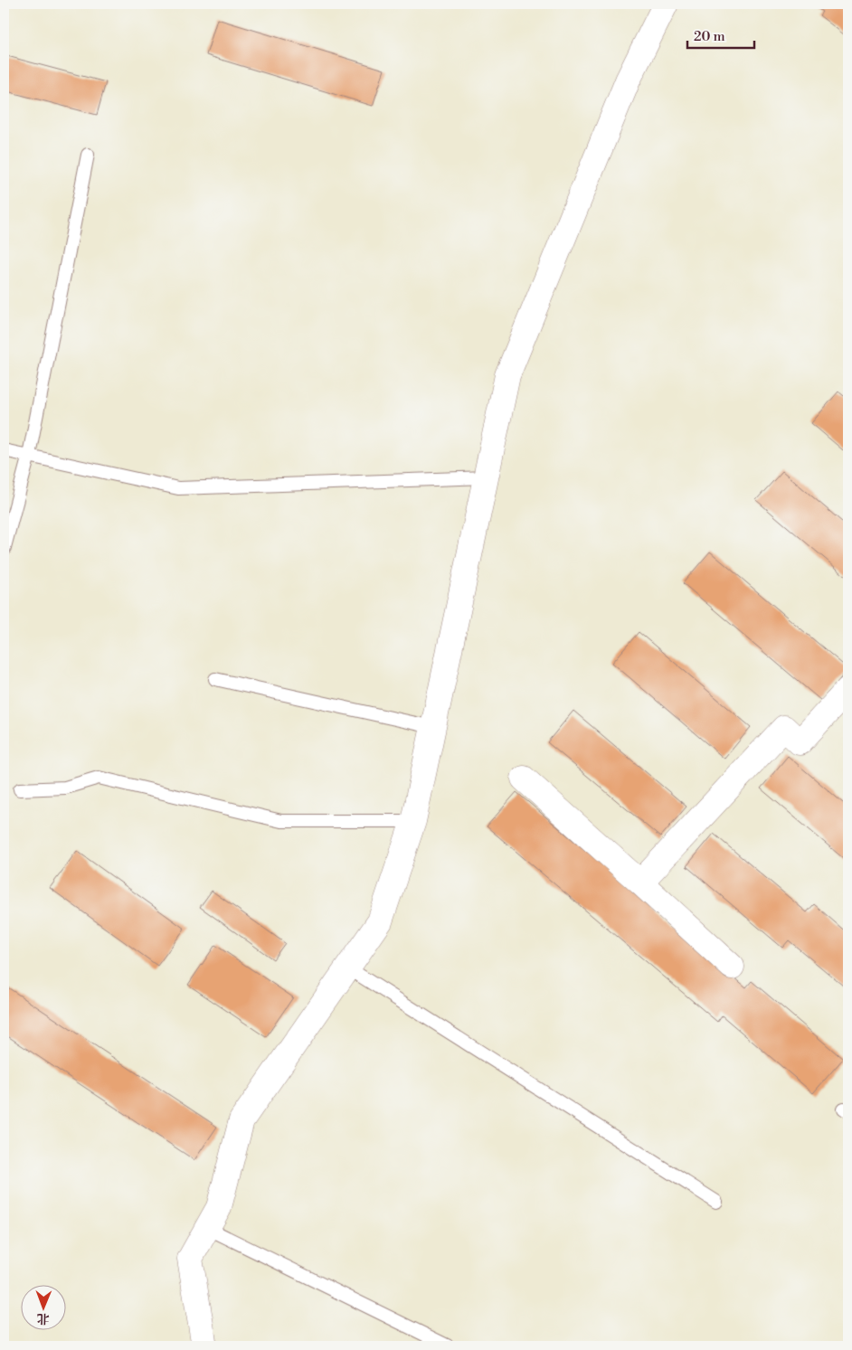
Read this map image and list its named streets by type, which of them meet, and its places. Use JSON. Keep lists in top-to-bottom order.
{
  "scale_bar": "20 m",
  "north": "bottom"
}
